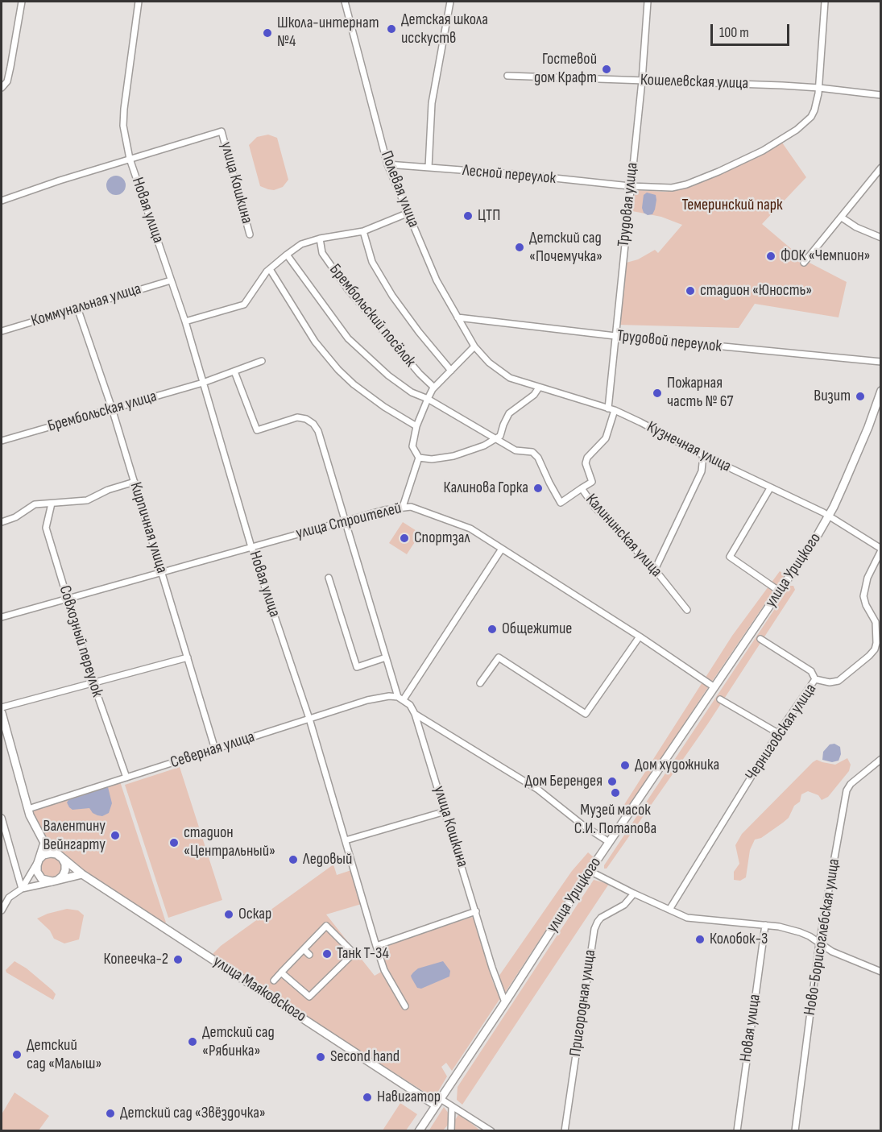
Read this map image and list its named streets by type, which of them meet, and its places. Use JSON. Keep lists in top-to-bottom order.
{
  "streets": {
    "main road": ["улица Урицкого", "улица Маяковского"],
    "street": [
      "Кошелевская улица",
      "Лесной переулок",
      "улица Кошкина",
      "Полевая улица",
      "Трудовая улица",
      "Новая улица",
      "Коммунальная улица",
      "Брембольский посёлок",
      "Трудовой переулок",
      "Брембольская улица",
      "Кузнечная улица",
      "улица Строителей",
      "Кирпичная улица",
      "Калининская улица",
      "Совхозный переулок",
      "Черниговская улица",
      "Северная улица",
      "Ново-Борисоглебская улица",
      "Пригородная улица"
    ]
  },
  "crossings": [
    ["Кошелевская улица", "Лесной переулок"],
    ["Кошелевская улица", "Трудовая улица"],
    ["Лесной переулок", "Полевая улица"],
    ["Лесной переулок", "Трудовая улица"],
    ["улица Кошкина", "Новая улица"],
    ["улица Кошкина", "улица Урицкого"],
    ["улица Кошкина", "Северная улица"],
    ["Полевая улица", "Трудовой переулок"],
    ["Полевая улица", "Кузнечная улица"],
    ["Трудовая улица", "Трудовой переулок"],
    ["Трудовая улица", "Кузнечная улица"],
    ["Новая улица", "Коммунальная улица"],
    ["Новая улица", "Брембольская улица"],
    ["Новая улица", "улица Строителей"],
    ["Новая улица", "Северная улица"],
    ["Коммунальная улица", "Кирпичная улица"],
    ["Брембольский посёлок", "Калининская улица"],
    ["Брембольская улица", "Кирпичная улица"],
    ["Кузнечная улица", "Калининская улица"],
    ["Кузнечная улица", "улица Урицкого"],
    ["Кузнечная улица", "Черниговская улица"],
    ["улица Строителей", "Кирпичная улица"],
    ["улица Строителей", "улица Урицкого"],
    ["улица Строителей", "Совхозный переулок"],
    ["Кирпичная улица", "Северная улица"],
    ["улица Урицкого", "улица Маяковского"],
    ["Совхозный переулок", "Северная улица"]
  ],
  "parks": ["Темеринский парк"],
  "places": [
    "Детская школа исскуств",
    "Школа-интернат №4",
    "Гостевой дом Крафт",
    "ЦТП",
    "Детский сад «Почемучка»",
    "ФОК «Чемпион»",
    "стадион «Юность»",
    "Пожарная часть № 67",
    "Визит",
    "Калинова Горка",
    "Спортзал",
    "Общежитие",
    "Дом художника",
    "Дом Берендея",
    "Музей масок С.И. Потапова",
    "Валентину Вейнгарту",
    "стадион «Центральный»",
    "Ледовый",
    "Оскар",
    "Колобок-3",
    "Танк Т-34",
    "Копеечка-2",
    "Детский сад «Рябинка»",
    "Детский сад «Малыш»",
    "Second hand",
    "Навигатор",
    "Детский сад «Звёздочка»"
  ],
  "scale_bar": "100 m"
}
